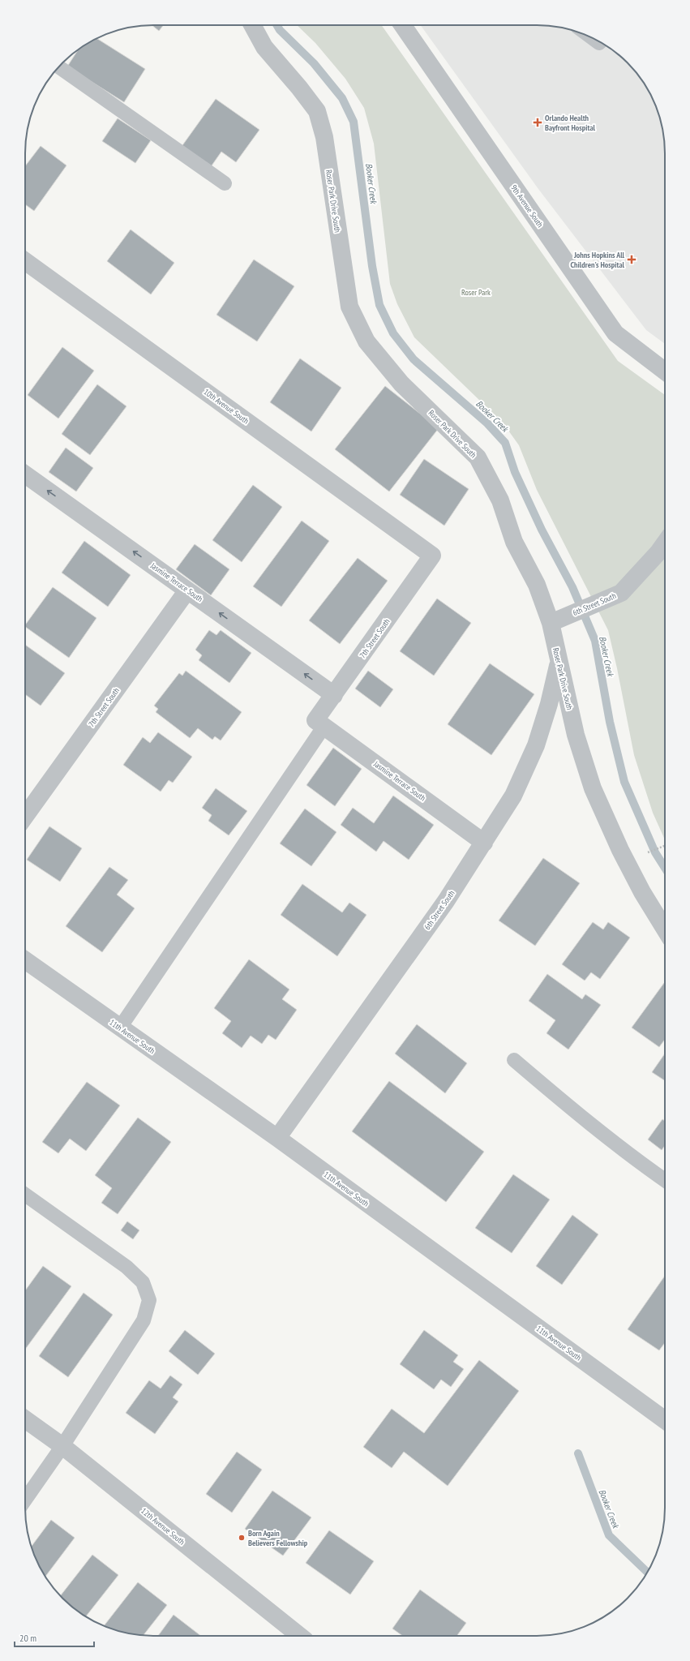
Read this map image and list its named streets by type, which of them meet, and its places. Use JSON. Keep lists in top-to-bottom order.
{
  "streets": {
    "street": [
      "Roser Park Drive South",
      "9th Avenue South",
      "10th Avenue South",
      "Jasmine Terrace South",
      "6th Street South",
      "7th Street South",
      "11th Avenue South",
      "12th Avenue South"
    ]
  },
  "crossings": [
    ["Roser Park Drive South", "6th Street South"],
    ["10th Avenue South", "7th Street South"],
    ["Jasmine Terrace South", "6th Street South"],
    ["Jasmine Terrace South", "7th Street South"],
    ["6th Street South", "11th Avenue South"]
  ],
  "one_way": ["Jasmine Terrace South"],
  "water": ["Booker Creek"],
  "parks": ["Roser Park"],
  "places": {
    "health": ["Orlando Health Bayfront Hospital", "Johns Hopkins All Children's Hospital"],
    "other": ["Born Again Believers Fellowship"]
  },
  "scale_bar": "20 m"
}
